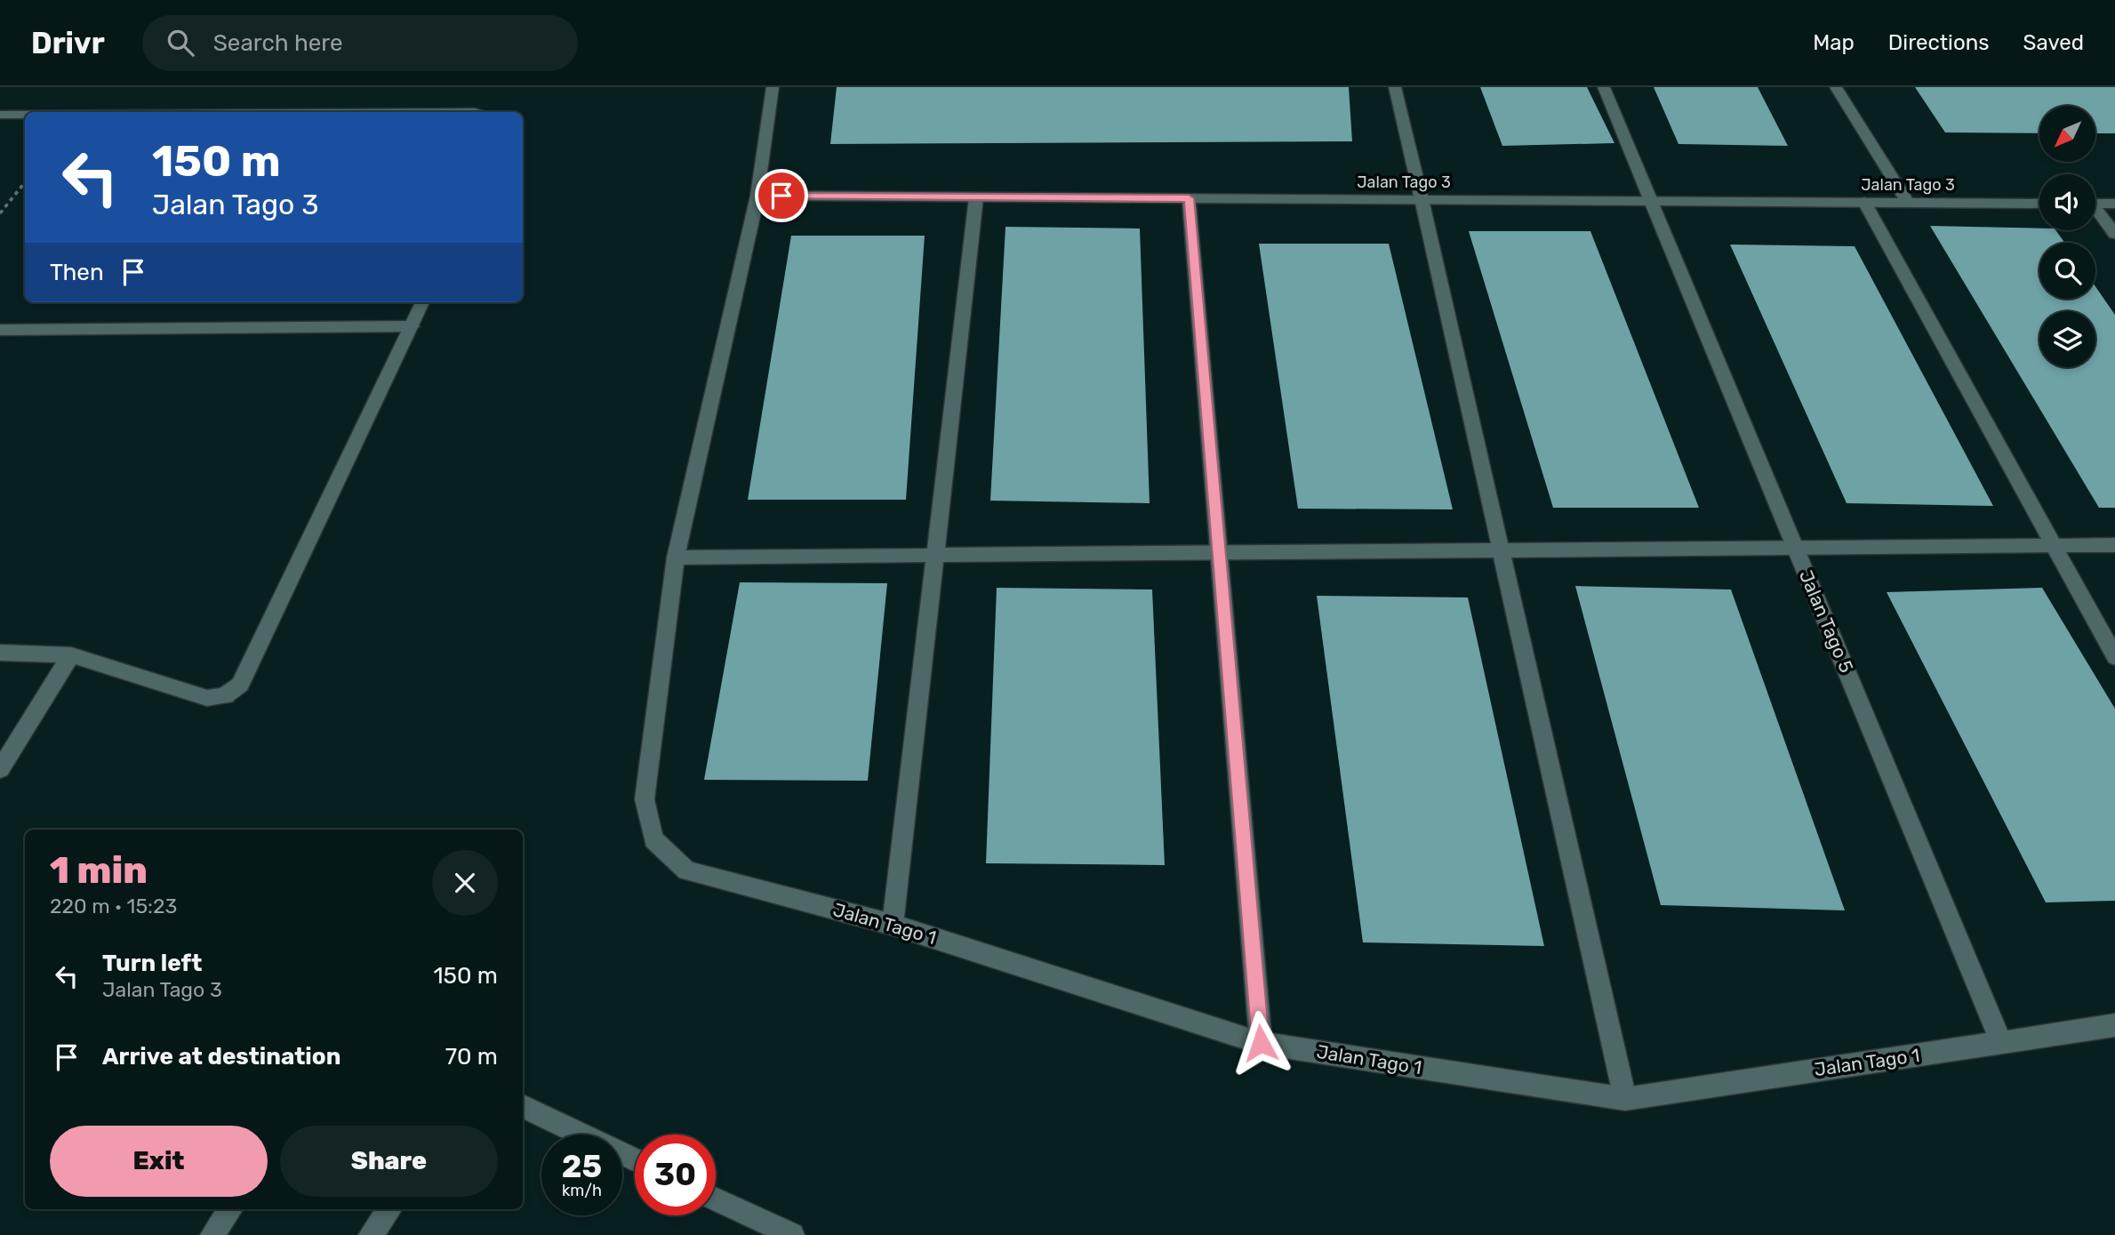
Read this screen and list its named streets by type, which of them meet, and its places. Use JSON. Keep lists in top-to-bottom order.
{
  "streets": {
    "street": ["Jalan Tago 3", "Jalan Tago 5", "Jalan Tago 1"]
  },
  "crossings": [
    ["Jalan Tago 3", "Jalan Tago 5"],
    ["Jalan Tago 5", "Jalan Tago 1"]
  ],
  "north": "bottom left",
  "page": {
    "header": "Drivr",
    "search": "Search here",
    "nav": ["Map", "Directions", "Saved"],
    "turn": ["150 m", "Jalan Tago 3"],
    "then": "Then",
    "heading": ["1 min", "220 m · 15:23"],
    "list": [
      {
        "name": "Turn left",
        "note": "Jalan Tago 3",
        "value": "150 m"
      },
      {
        "name": "Arrive at destination",
        "value": "70 m"
      }
    ],
    "buttons": ["Exit", "Share"],
    "speed": "25 km/h",
    "limit": "30"
  }
}
